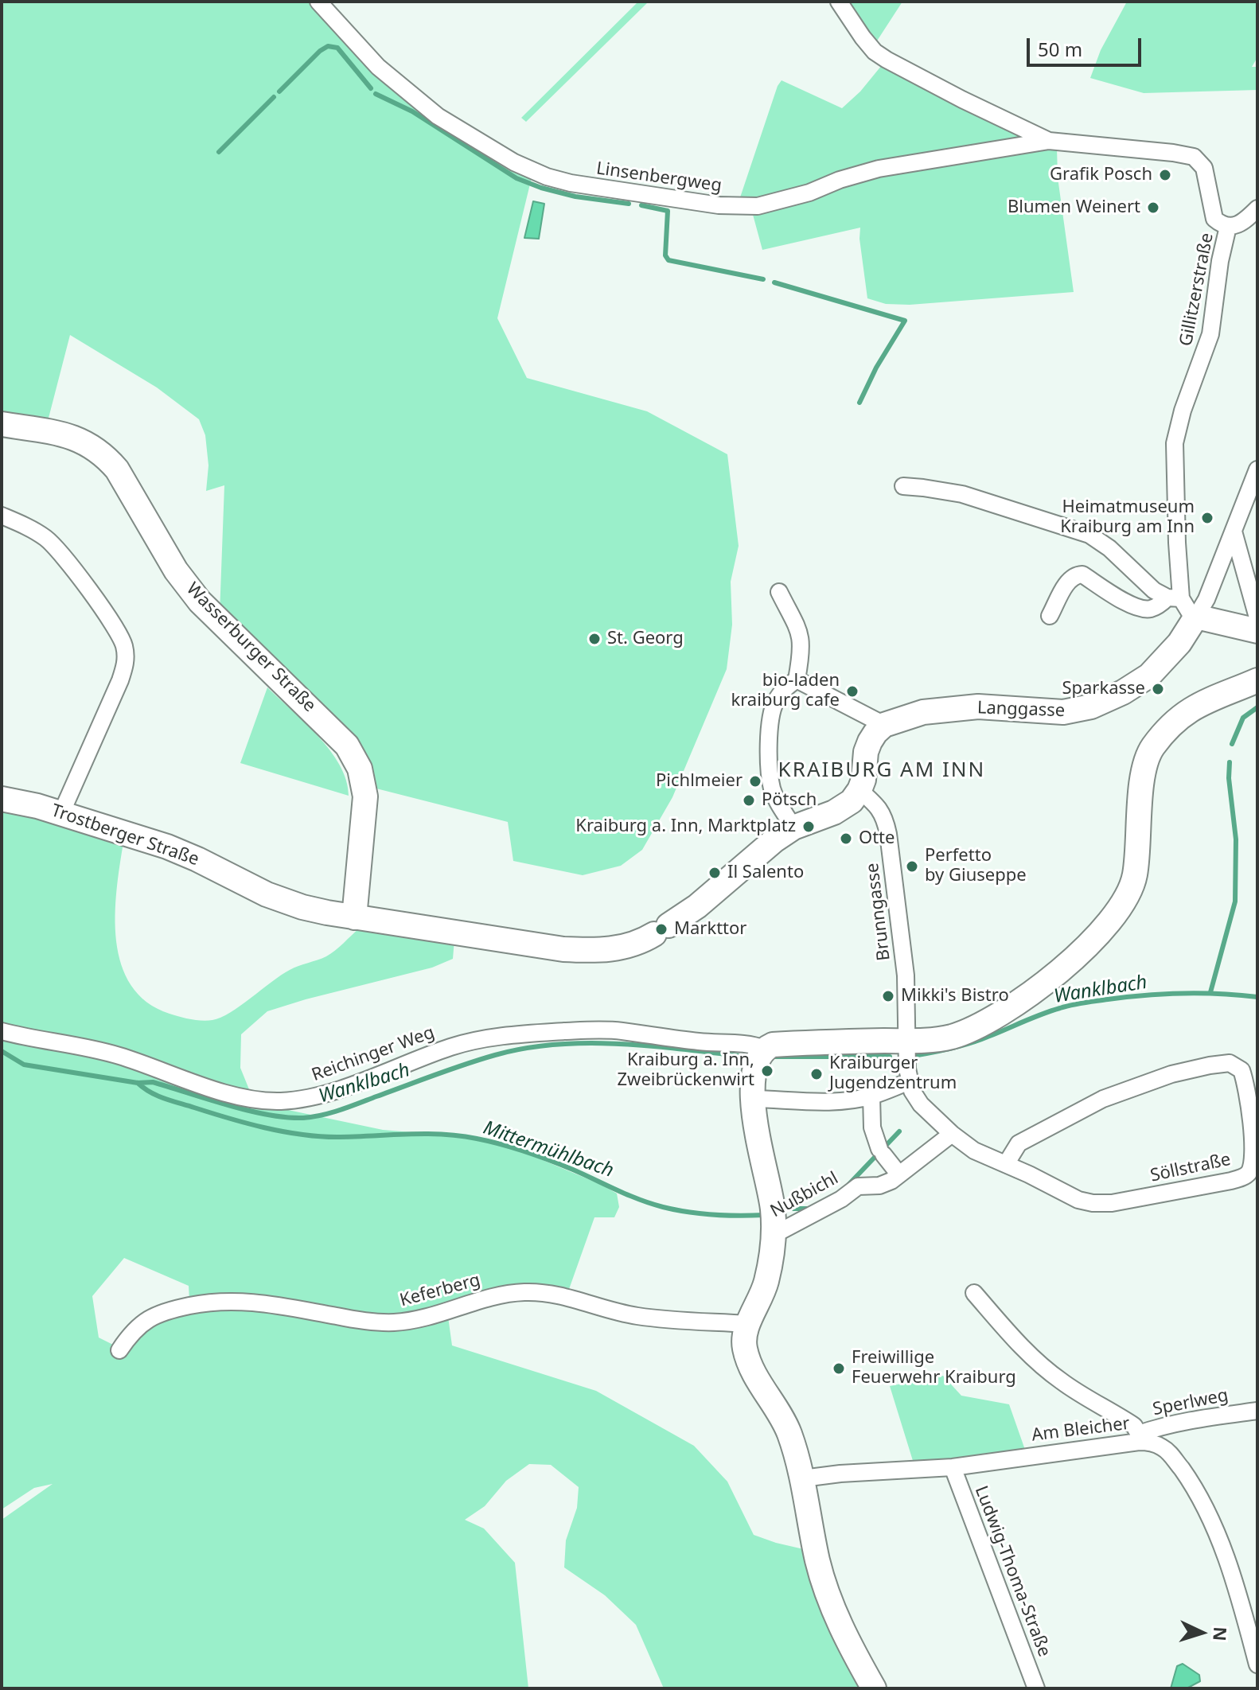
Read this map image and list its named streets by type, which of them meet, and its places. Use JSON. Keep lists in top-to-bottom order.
{
  "streets": {
    "main road": ["Wasserburger Straße", "Langgasse", "Trostberger Straße"],
    "street": [
      "Linsenbergweg",
      "Gillitzerstraße",
      "Brunngasse",
      "Reichinger Weg",
      "Söllstraße",
      "Nußbichl",
      "Keferberg",
      "Sperlweg",
      "Am Bleicher",
      "Ludwig-Thoma-Straße"
    ]
  },
  "crossings": [
    ["Linsenbergweg", "Gillitzerstraße"],
    ["Gillitzerstraße", "Langgasse"],
    ["Wasserburger Straße", "Trostberger Straße"],
    ["Trostberger Straße", "Brunngasse"],
    ["Brunngasse", "Söllstraße"],
    ["Söllstraße", "Nußbichl"],
    ["Sperlweg", "Am Bleicher"],
    ["Am Bleicher", "Ludwig-Thoma-Straße"]
  ],
  "districts": ["KRAIBURG AM INN"],
  "water": ["Wanklbach", "Mittermühlbach"],
  "places": [
    "Grafik Posch",
    "Blumen Weinert",
    "Heimatmuseum Kraiburg am Inn",
    "St. Georg",
    "Sparkasse",
    "bio-laden kraiburg cafe",
    "Pichlmeier",
    "Pötsch",
    "Kraiburg a. Inn, Marktplatz",
    "Otte",
    "Perfetto by Giuseppe",
    "Il Salento",
    "Markttor",
    "Mikki's Bistro",
    "Kraiburg a. Inn, Zweibrückenwirt",
    "Kraiburger Jugendzentrum",
    "Freiwillige Feuerwehr Kraiburg"
  ],
  "scale_bar": "50 m",
  "north": "right"
}
